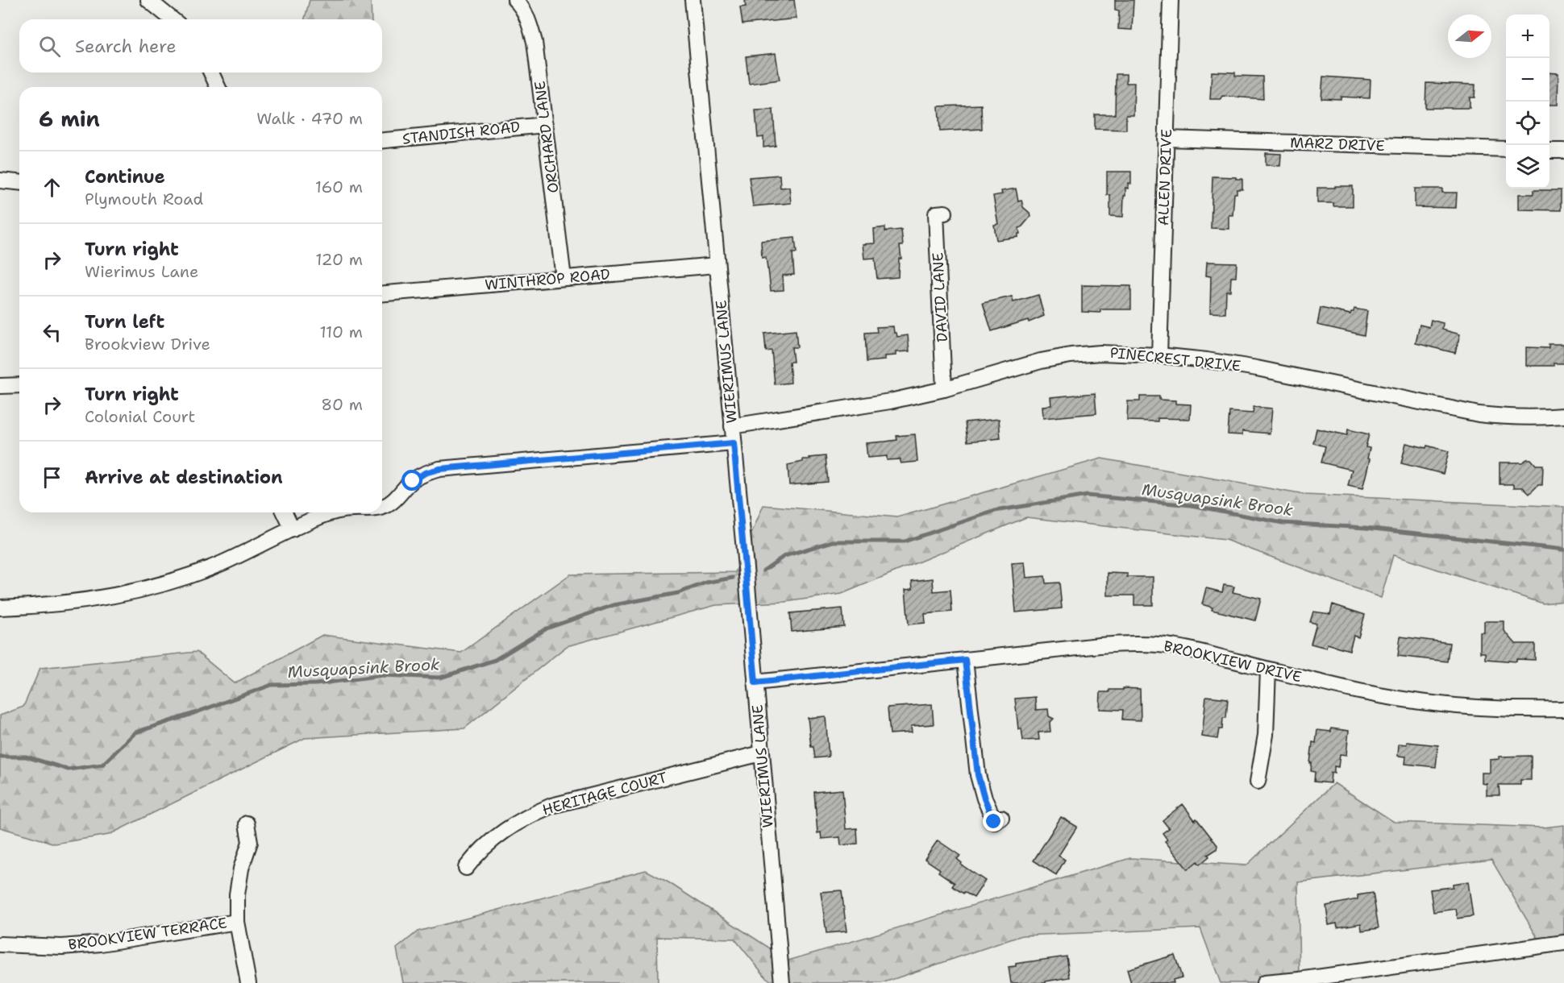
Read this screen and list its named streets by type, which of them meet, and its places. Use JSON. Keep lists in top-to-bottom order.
{
  "streets": {
    "street": [
      "STANDISH ROAD",
      "ORCHARD LANE",
      "MARZ DRIVE",
      "ALLEN DRIVE",
      "WINTHROP ROAD",
      "DAVID LANE",
      "PINECREST DRIVE",
      "WIERIMUS LANE",
      "BROOKVIEW DRIVE",
      "HERITAGE COURT",
      "BROOKVIEW TERRACE"
    ]
  },
  "crossings": [
    ["STANDISH ROAD", "ORCHARD LANE"],
    ["ORCHARD LANE", "WINTHROP ROAD"],
    ["MARZ DRIVE", "ALLEN DRIVE"],
    ["ALLEN DRIVE", "PINECREST DRIVE"],
    ["WINTHROP ROAD", "WIERIMUS LANE"],
    ["DAVID LANE", "PINECREST DRIVE"],
    ["PINECREST DRIVE", "WIERIMUS LANE"],
    ["WIERIMUS LANE", "BROOKVIEW DRIVE"],
    ["WIERIMUS LANE", "HERITAGE COURT"]
  ],
  "water": ["Musquapsink Brook"],
  "north": "right",
  "page": {
    "map_buttons": ["+", "−"],
    "search": "Search here",
    "heading": ["6 min", "Walk · 470 m"],
    "list": [
      ["Continue", "Plymouth Road", "160 m"],
      ["Turn right", "Wierimus Lane", "120 m"],
      ["Turn left", "Brookview Drive", "110 m"],
      ["Turn right", "Colonial Court", "80 m"],
      "Arrive at destination"
    ]
  }
}
